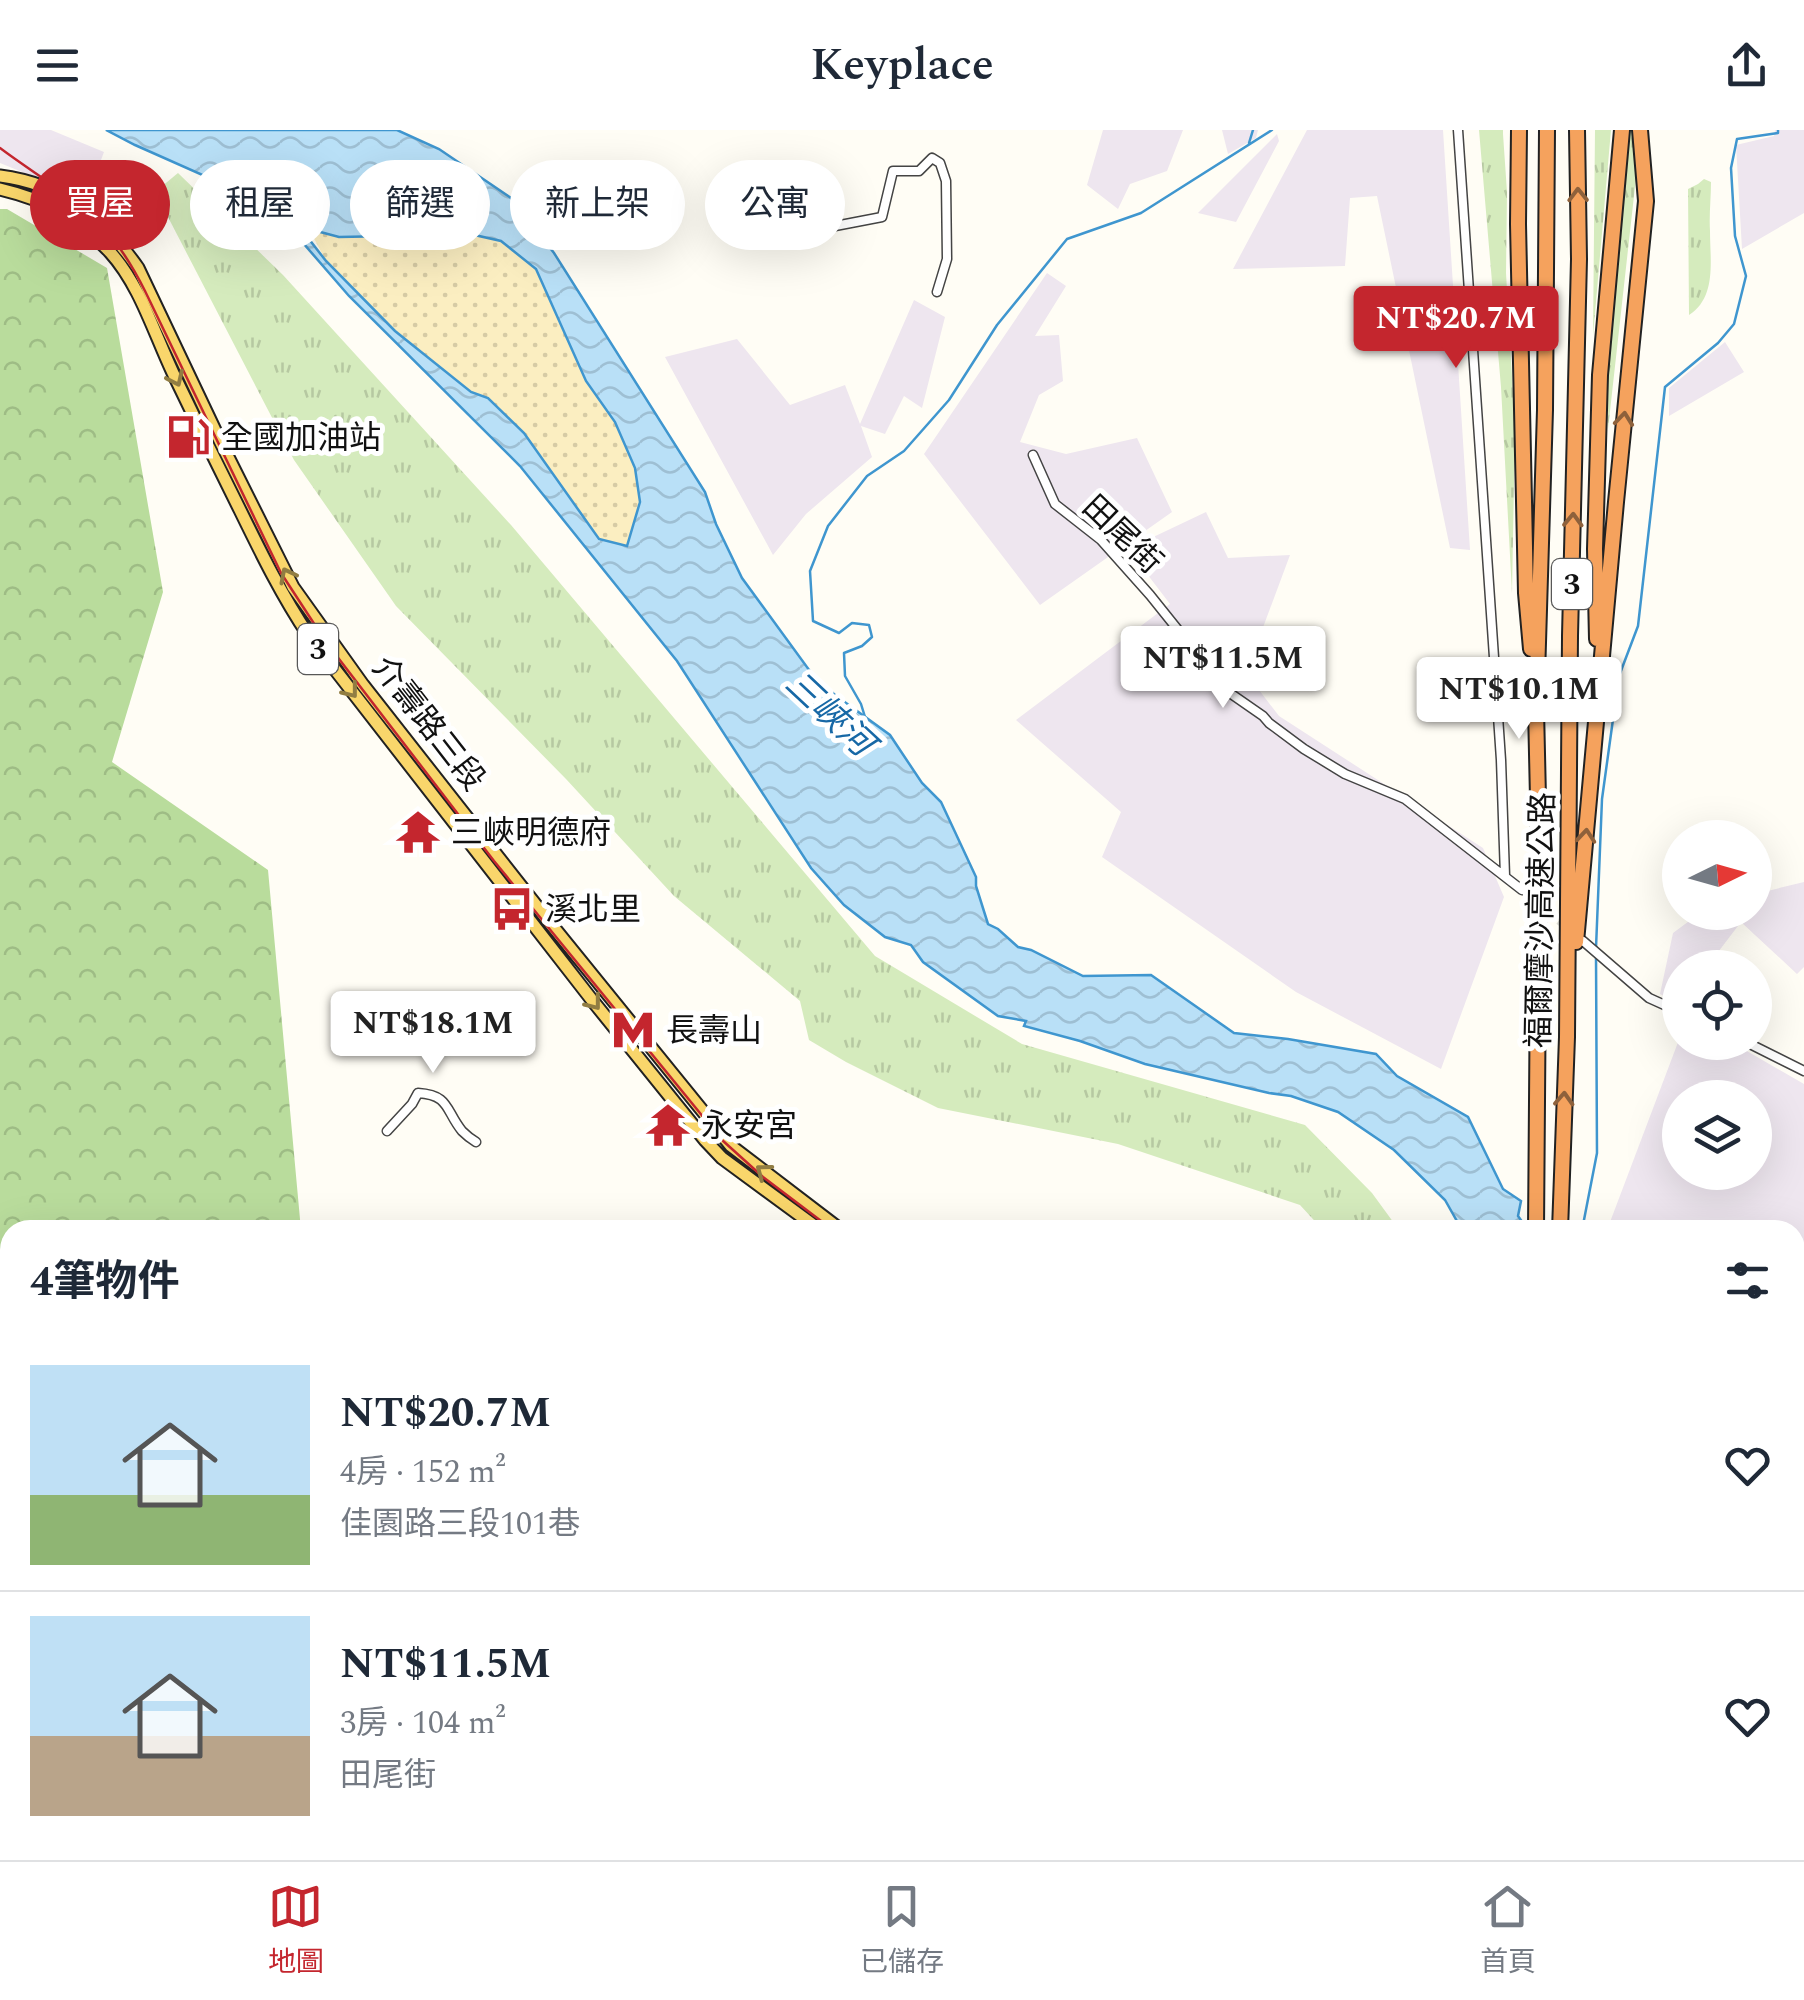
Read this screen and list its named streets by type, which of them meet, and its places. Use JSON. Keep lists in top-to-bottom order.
{
  "streets": {
    "highway": ["3", "福爾摩沙高速公路"],
    "main road": ["介壽路三段"],
    "street": ["田尾街"]
  },
  "water": ["三峽河"],
  "places": {
    "fuel station": ["全國加油站"],
    "temple": ["三峽明德府", "永安宮"],
    "bus stop": ["溪北里"],
    "metro station": ["長壽山"]
  },
  "north": "right",
  "page": {
    "header": "Keyplace",
    "chip": [
      "買屋",
      "租屋",
      "篩選",
      "新上架",
      "公寓"
    ],
    "price": [
      "NT$20.7M",
      "NT$11.5M",
      "NT$10.1M",
      "NT$18.1M"
    ],
    "heading": "4筆物件",
    "list": [
      {
        "name": "NT$20.7M",
        "note": "4房 · 152 m² · 佳園路三段101巷"
      },
      {
        "name": "NT$11.5M",
        "note": "3房 · 104 m² · 田尾街"
      }
    ],
    "tabs": ["地圖", "已儲存", "首頁"]
  }
}
